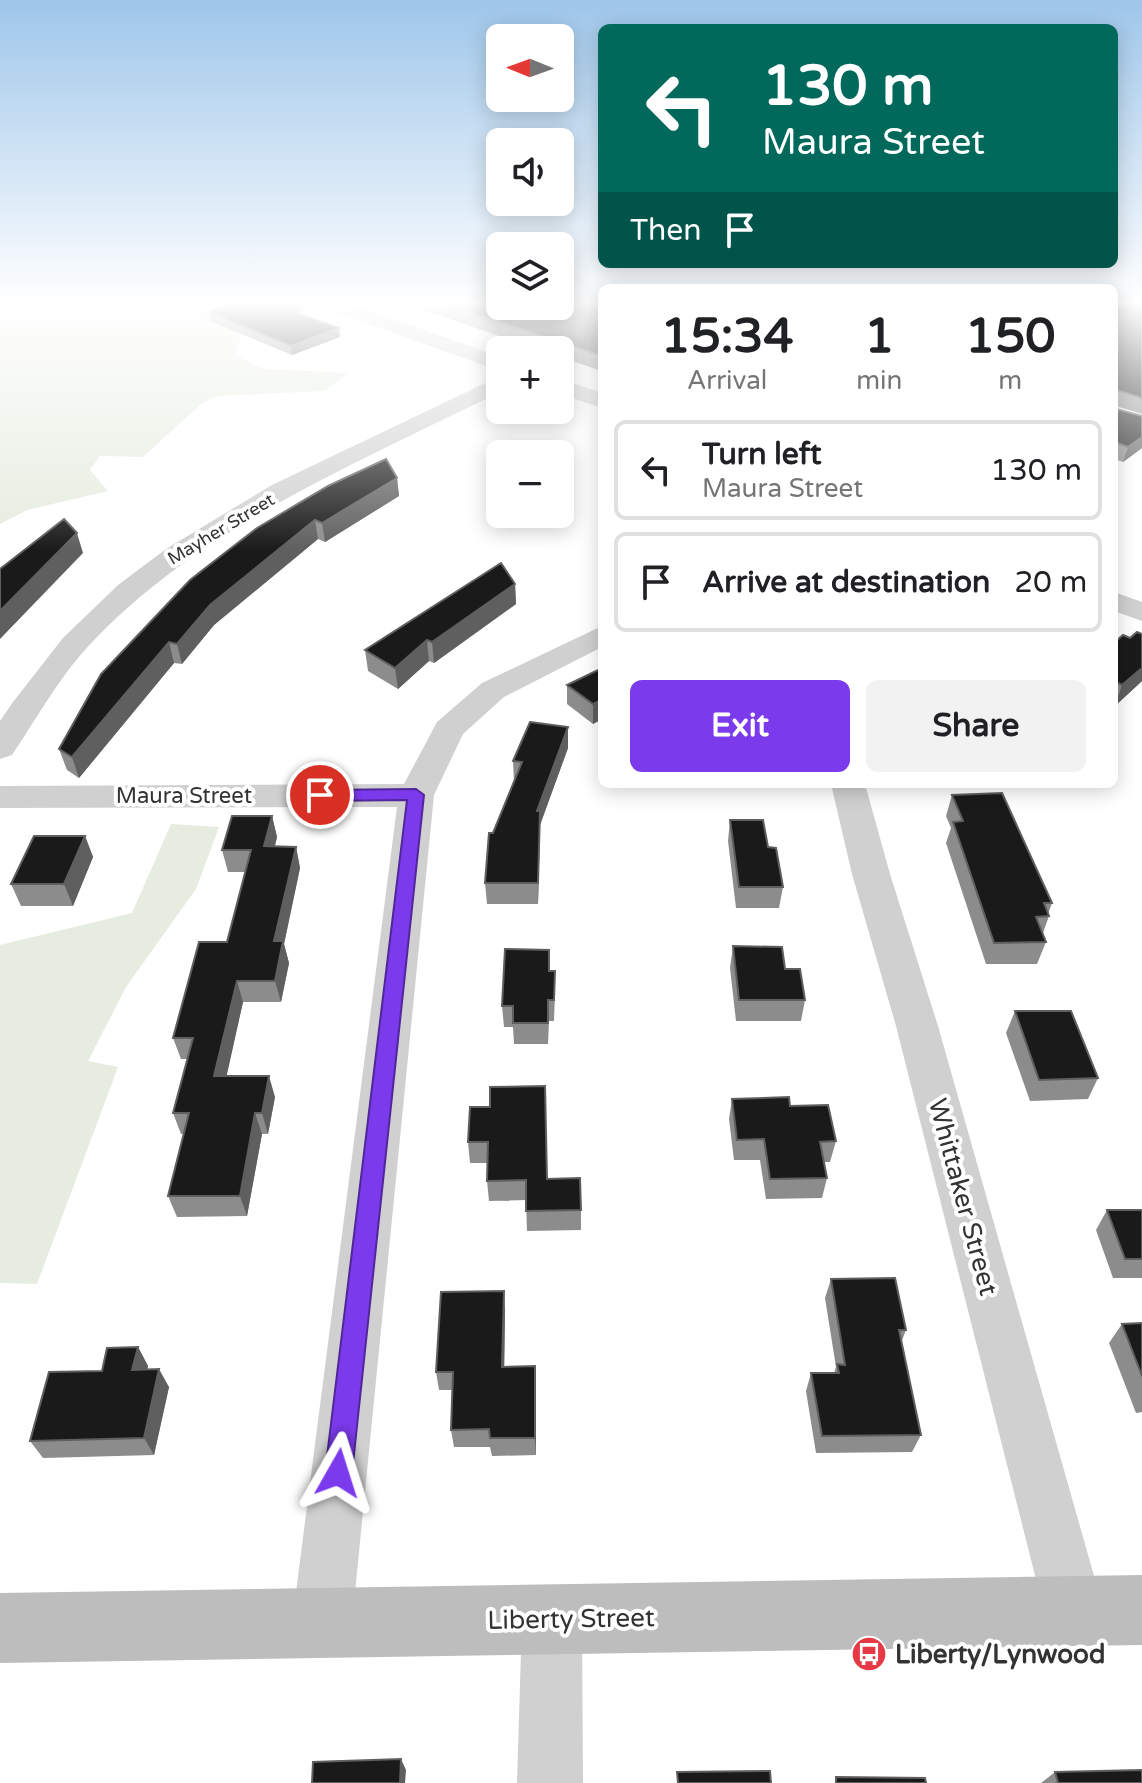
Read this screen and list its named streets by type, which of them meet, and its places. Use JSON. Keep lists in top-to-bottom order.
{
  "streets": {
    "main road": ["Liberty Street"],
    "street": ["Mayher Street", "Maura Street", "Whittaker Street"]
  },
  "crossings": [
    ["Whittaker Street", "Liberty Street"]
  ],
  "places": {
    "bus stop": ["Liberty/Lynwood"]
  },
  "north": "left",
  "page": {
    "map_buttons": ["+", "−"],
    "turn": ["130 m", "Maura Street"],
    "then": "Then",
    "eta": [
      "15:34",
      "Arrival",
      "1",
      "min",
      "150",
      "m"
    ],
    "list": [
      {
        "name": "Turn left",
        "note": "Maura Street",
        "value": "130 m"
      },
      {
        "name": "Arrive at destination",
        "value": "20 m"
      }
    ],
    "buttons": ["Exit", "Share"]
  }
}
